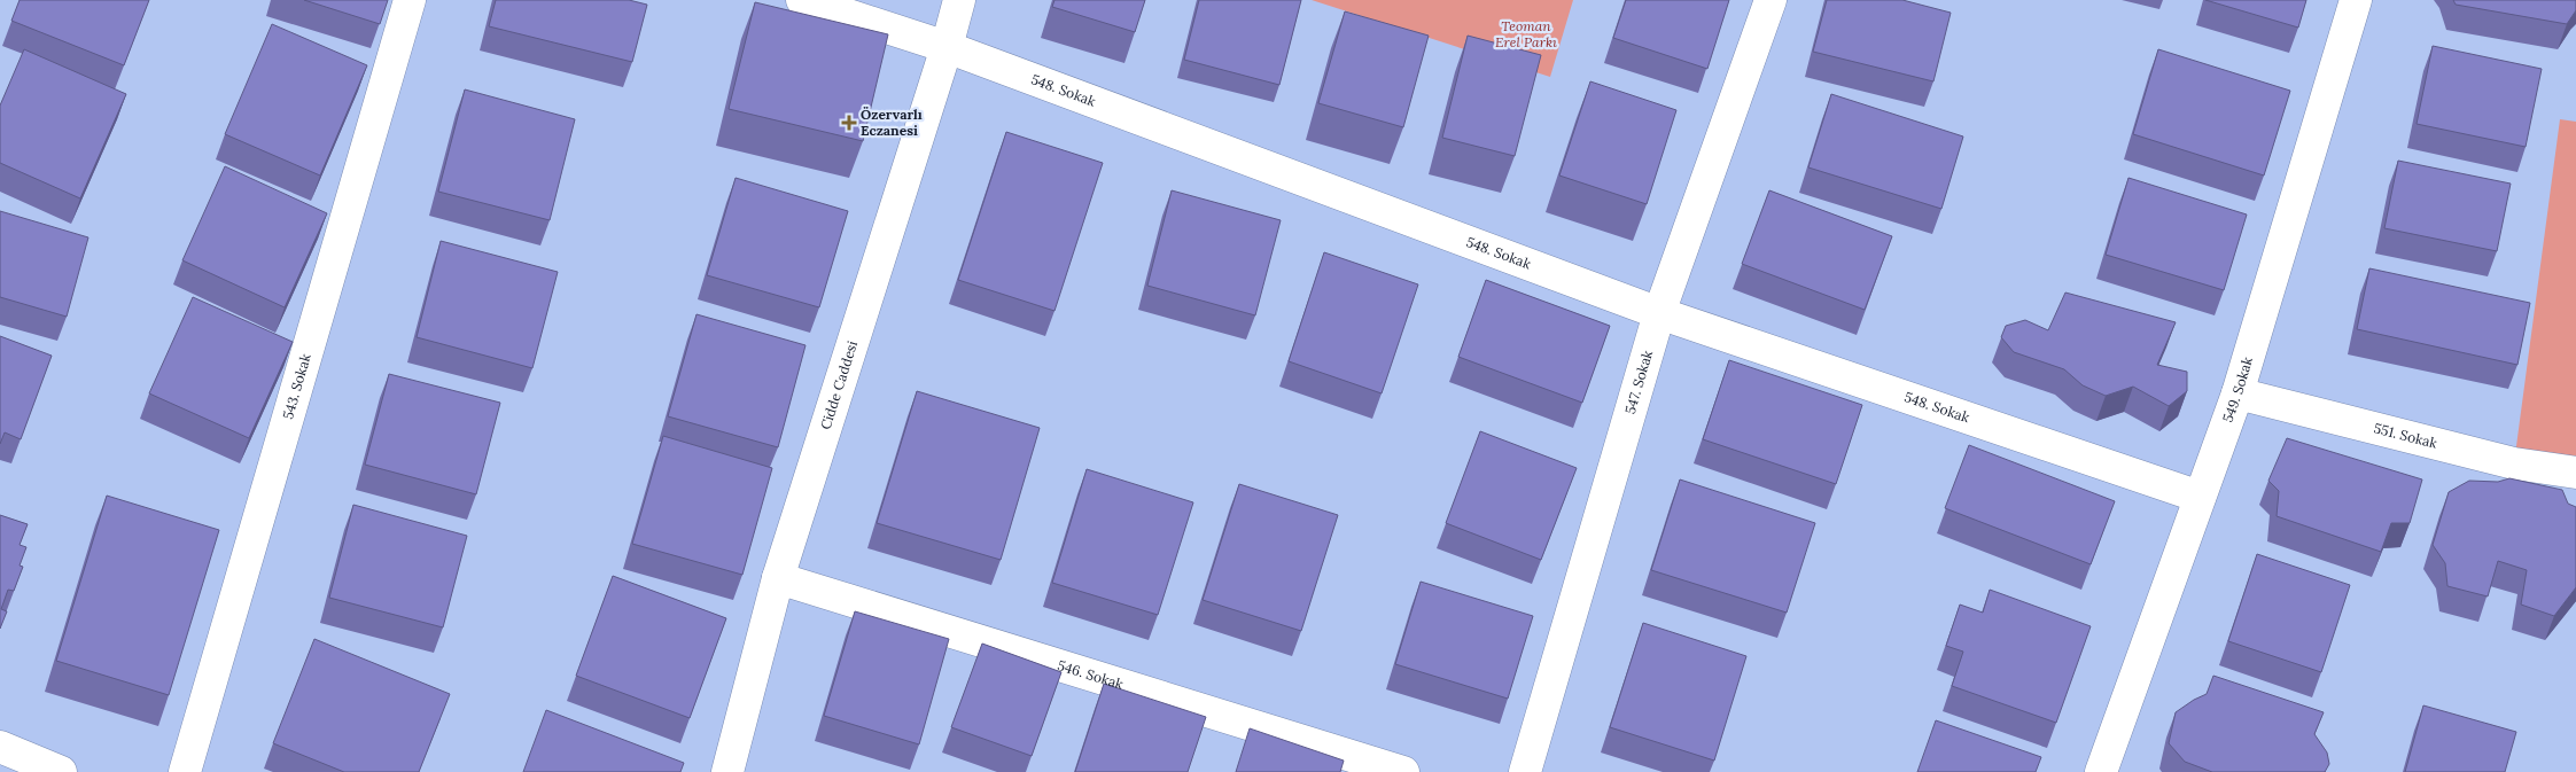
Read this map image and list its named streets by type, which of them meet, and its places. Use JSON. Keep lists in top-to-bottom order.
{
  "streets": {
    "street": [
      "548. Sokak",
      "547. Sokak",
      "Cidde Caddesi",
      "543. Sokak",
      "549. Sokak",
      "551. Sokak",
      "546. Sokak"
    ]
  },
  "crossings": [
    ["548. Sokak", "547. Sokak"],
    ["548. Sokak", "Cidde Caddesi"],
    ["548. Sokak", "549. Sokak"],
    ["Cidde Caddesi", "546. Sokak"],
    ["549. Sokak", "551. Sokak"]
  ],
  "parks": ["Teoman Erel Parkı"],
  "places": {
    "health": ["Özervarlı Eczanesi"]
  }
}
